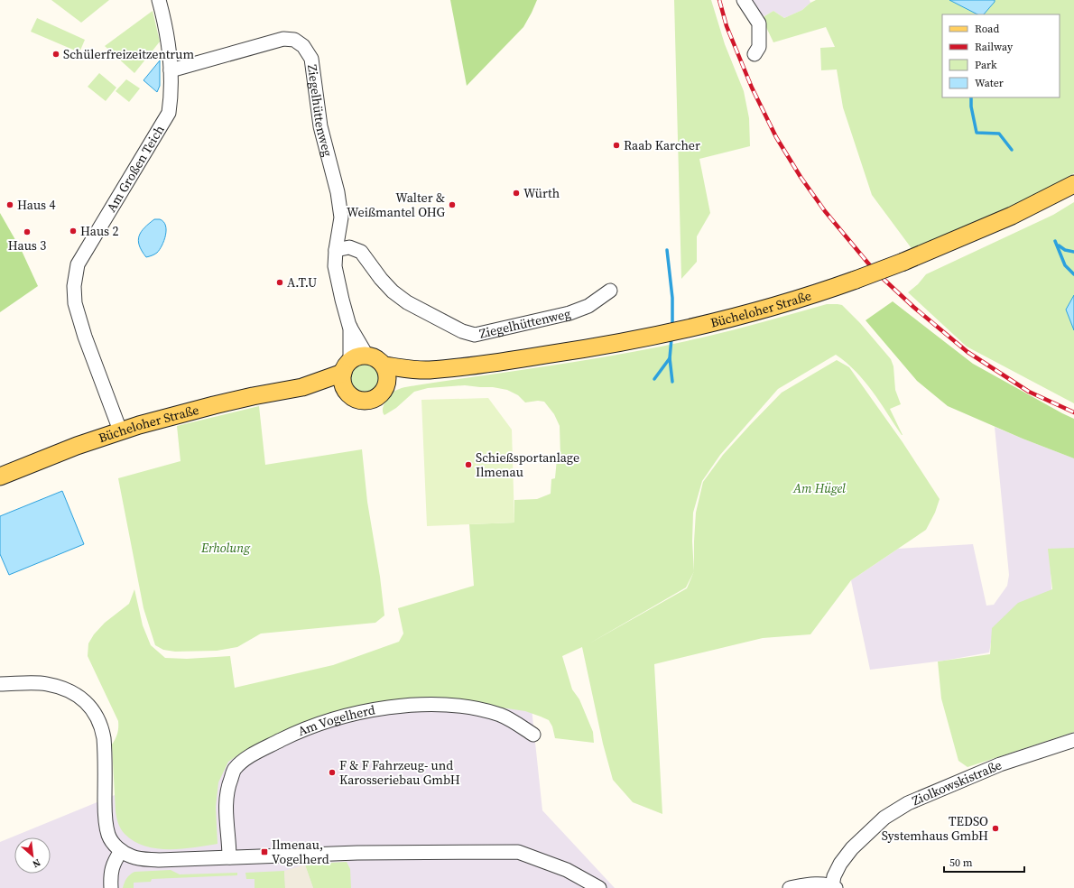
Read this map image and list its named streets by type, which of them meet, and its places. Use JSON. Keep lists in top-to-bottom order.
{
  "streets": {
    "main road": ["Bücheloher Straße"],
    "street": [
      "Ziegelhüttenweg",
      "Am Großen Teich",
      "Am Vogelherd",
      "Ziolkowskistraße"
    ]
  },
  "crossings": [
    ["Ziegelhüttenweg", "Am Großen Teich"],
    ["Ziegelhüttenweg", "Bücheloher Straße"],
    ["Am Großen Teich", "Bücheloher Straße"]
  ],
  "parks": ["Am Hügel", "Erholung"],
  "places": {
    "other": [
      "Schülerfreizeitzentrum",
      "Raab Karcher",
      "Würth",
      "Haus 4",
      "Walter & Weißmantel OHG",
      "Haus 2",
      "Haus 3",
      "A.T.U",
      "Schießsportanlage Ilmenau",
      "F & F Fahrzeug- und Karosseriebau GmbH",
      "TEDSO Systemhaus GmbH"
    ],
    "transit": ["Ilmenau, Vogelherd"]
  },
  "legend": [
    "Road",
    "Railway",
    "Park",
    "Water"
  ],
  "scale_bar": "50 m",
  "north": "bottom right"
}
